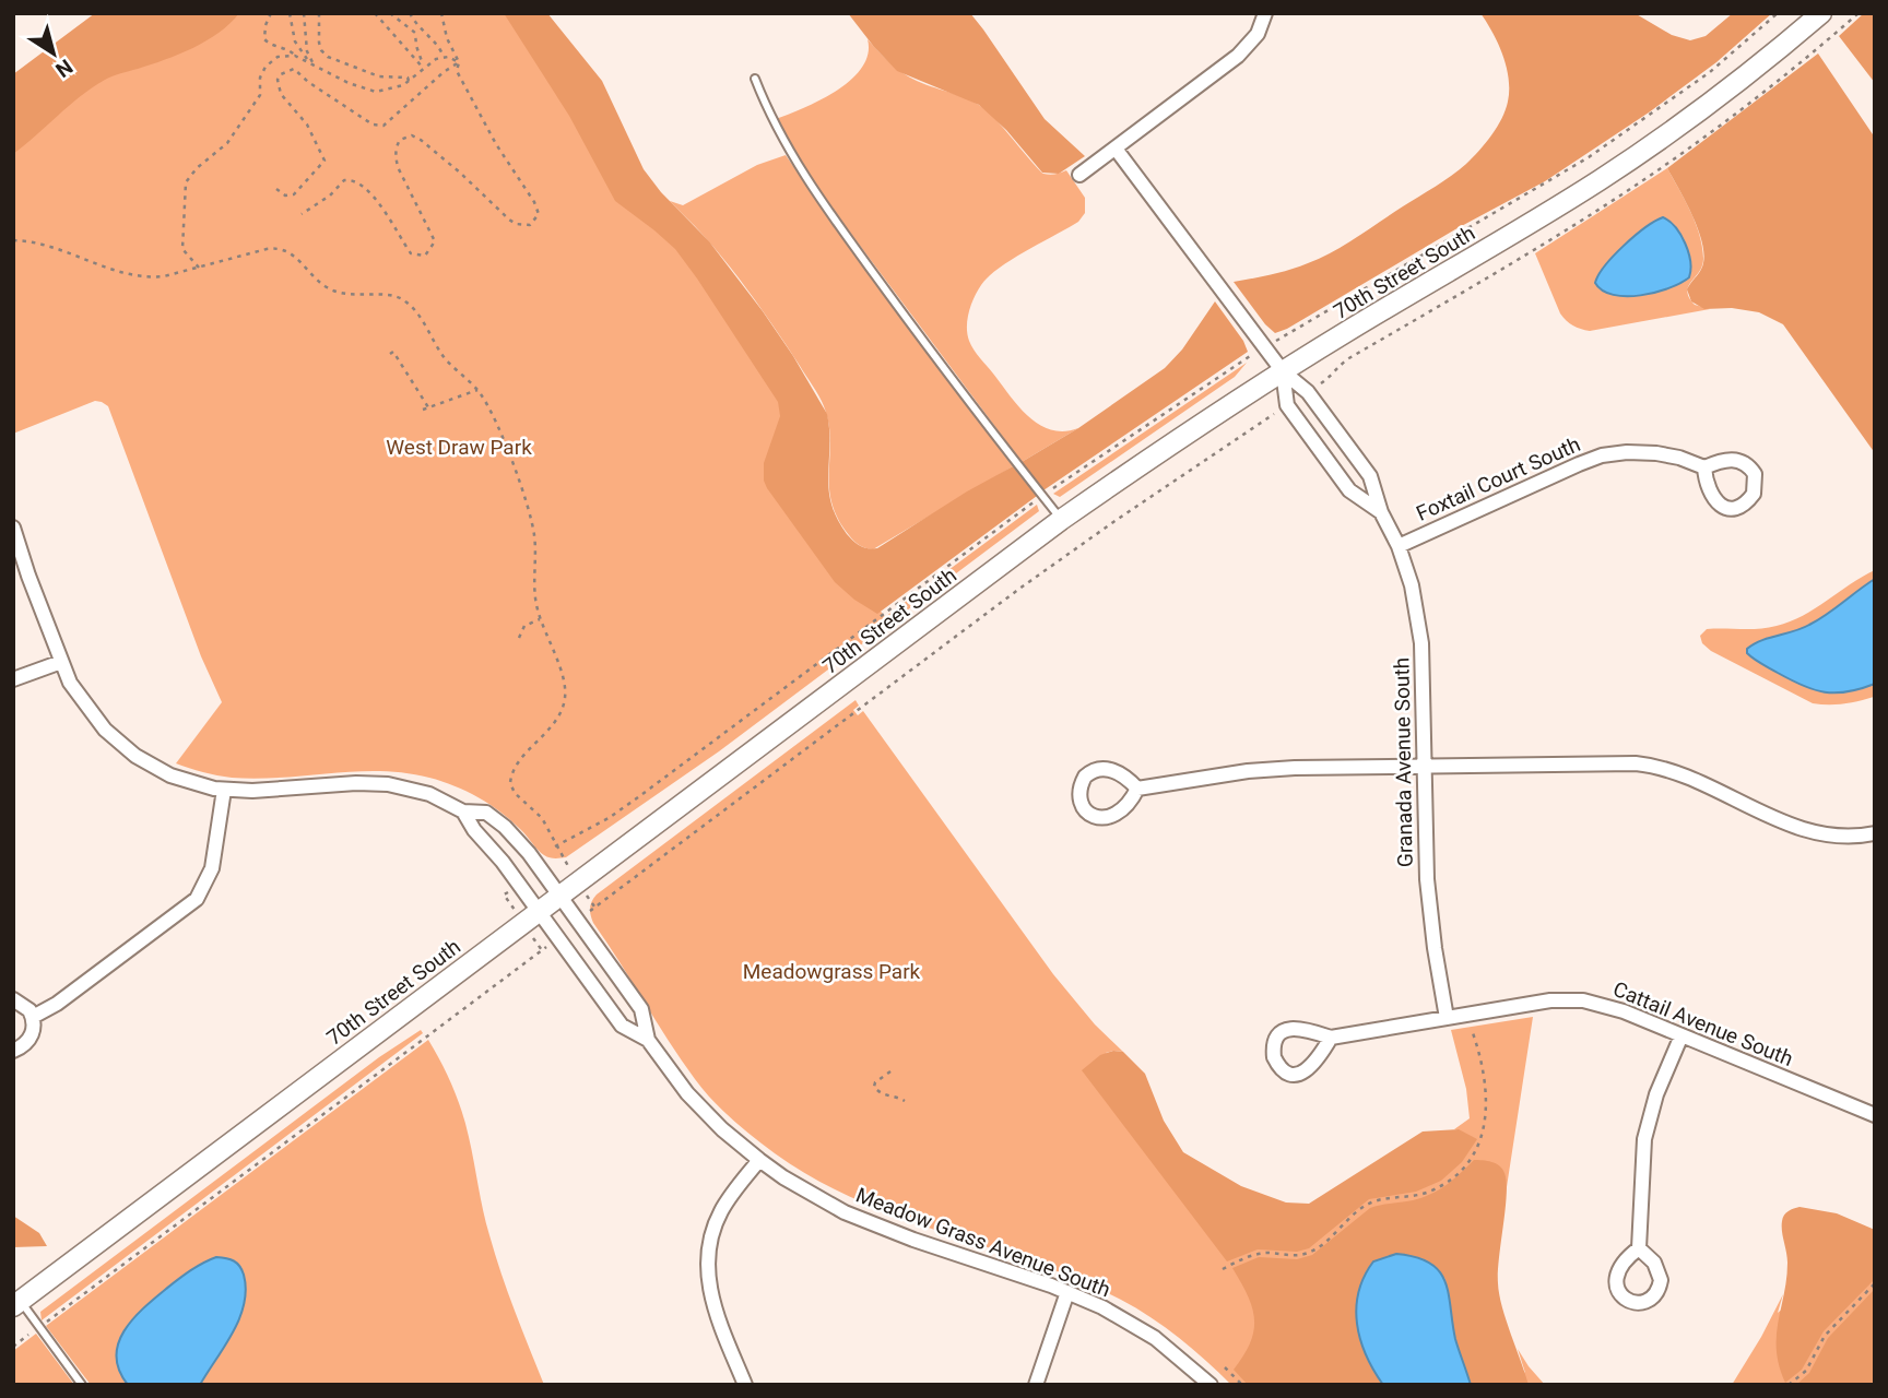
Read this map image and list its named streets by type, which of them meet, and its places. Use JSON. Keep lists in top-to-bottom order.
{
  "streets": {
    "main road": ["70th Street South"],
    "street": [
      "Foxtail Court South",
      "Granada Avenue South",
      "Cattail Avenue South",
      "Meadow Grass Avenue South"
    ]
  },
  "crossings": [
    ["70th Street South", "Granada Avenue South"],
    ["70th Street South", "Meadow Grass Avenue South"],
    ["Foxtail Court South", "Granada Avenue South"],
    ["Granada Avenue South", "Cattail Avenue South"]
  ],
  "parks": ["West Draw Park", "Meadowgrass Park"],
  "north": "bottom right"
}
